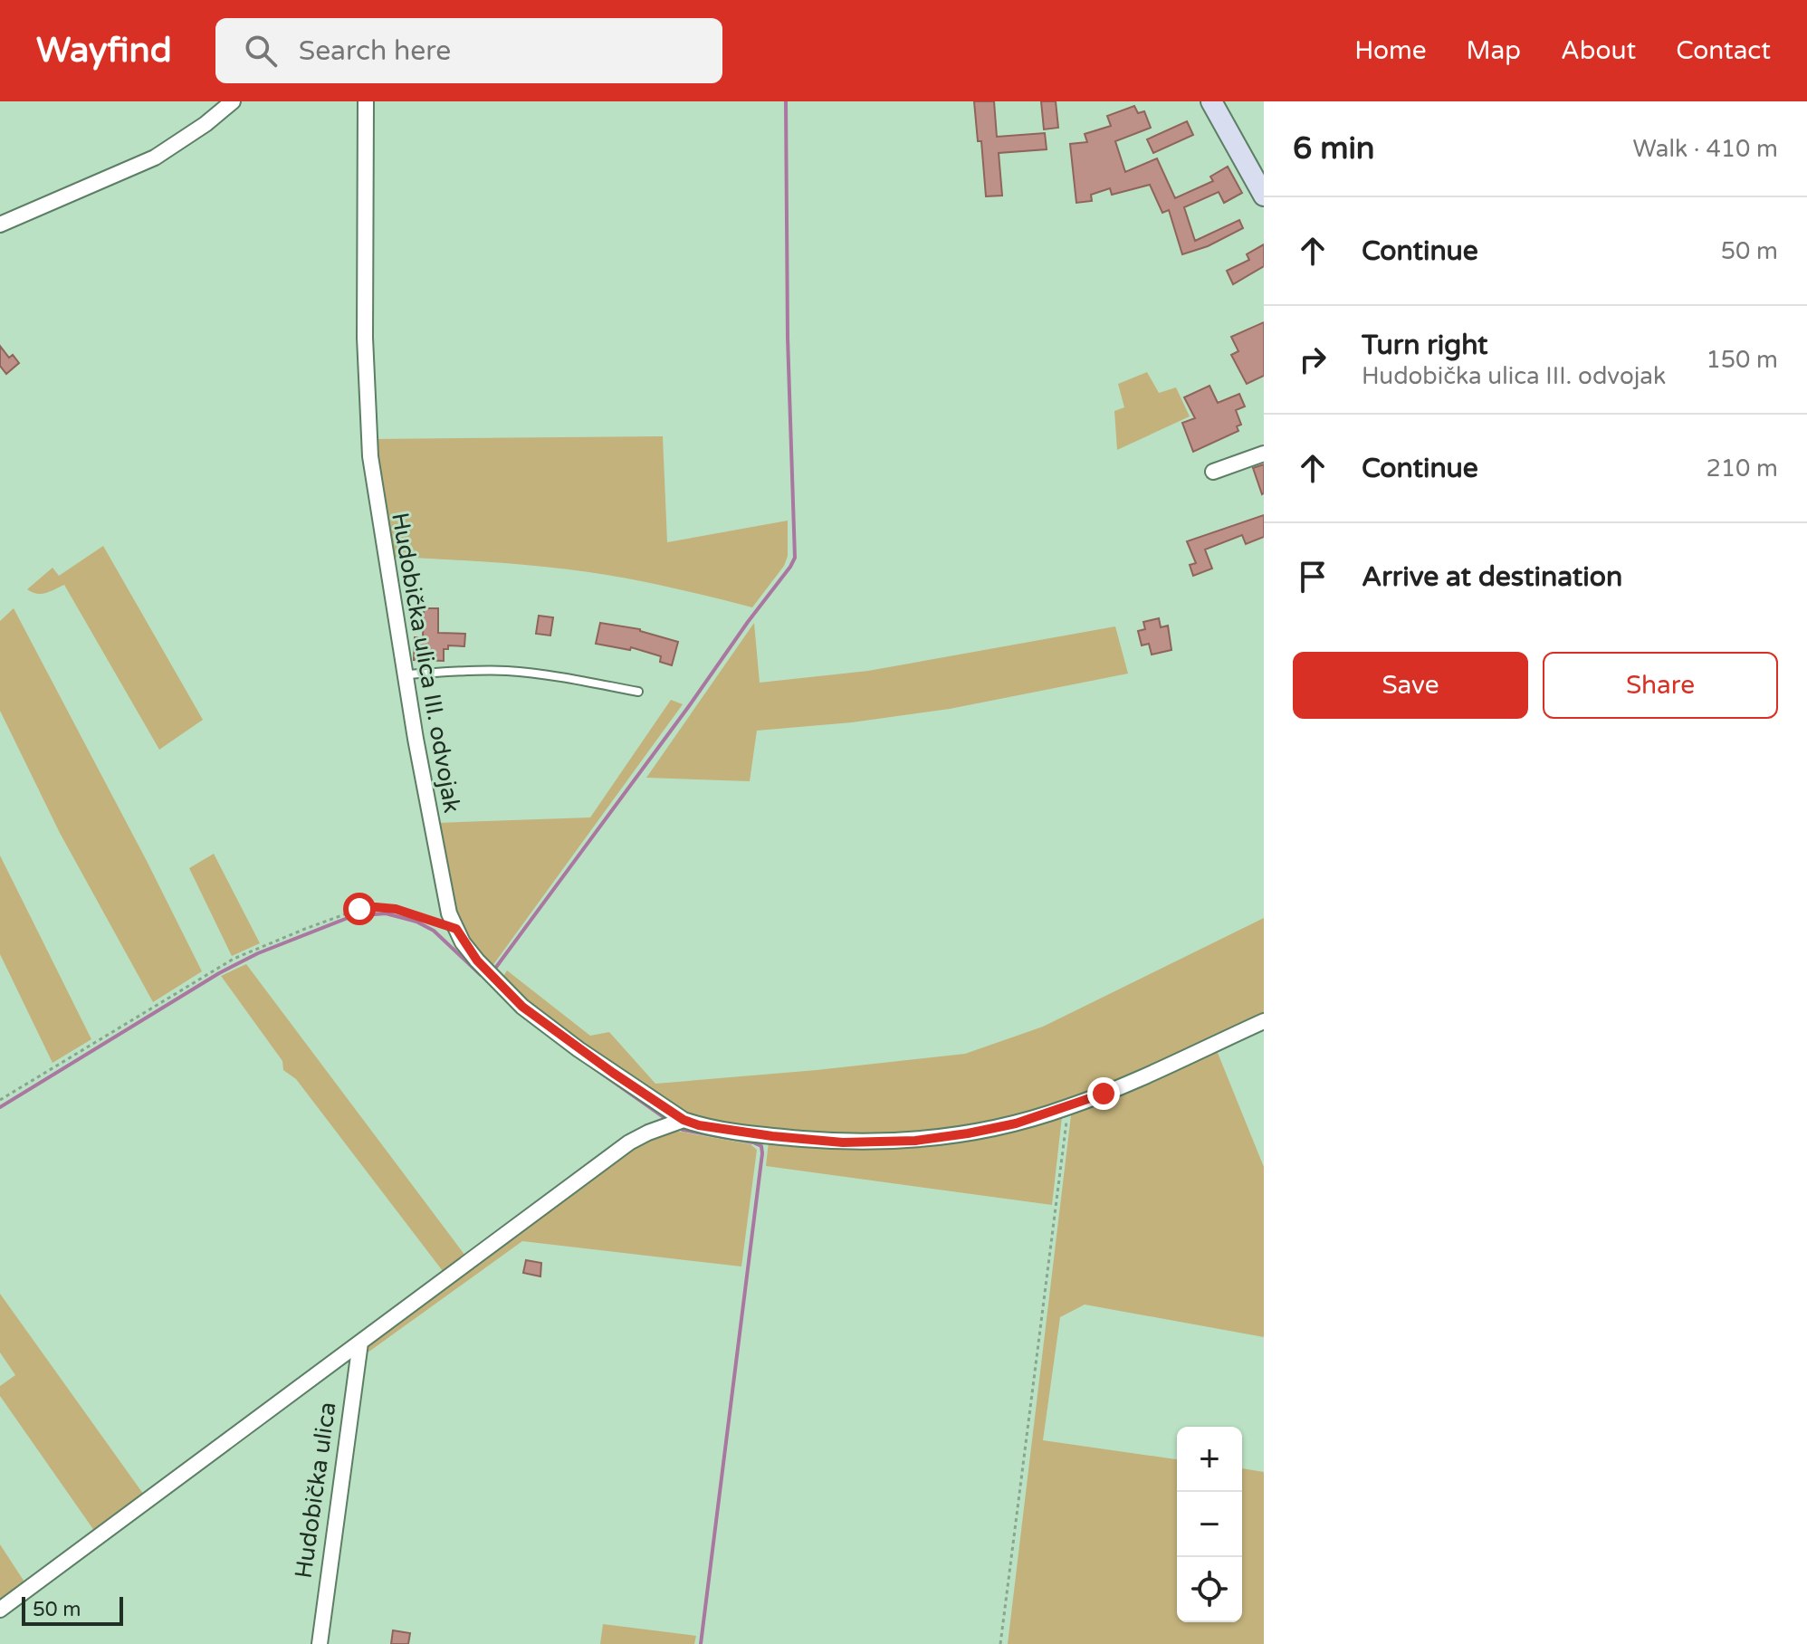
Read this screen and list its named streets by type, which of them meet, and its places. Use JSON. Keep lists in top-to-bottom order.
{
  "streets": {
    "street": ["Hudobička ulica III. odvojak", "Hudobička ulica"]
  },
  "scale_bar": "50 m",
  "page": {
    "header": "Wayfind",
    "search": "Search here",
    "nav": [
      "Home",
      "Map",
      "About",
      "Contact"
    ],
    "heading": ["6 min", "Walk · 410 m"],
    "list": [
      ["Continue", "50 m"],
      ["Turn right", "Hudobička ulica III. odvojak", "150 m"],
      ["Continue", "210 m"],
      "Arrive at destination"
    ],
    "buttons": ["Save", "Share"],
    "map_buttons": ["+", "−"],
    "scale": "50 m"
  }
}
